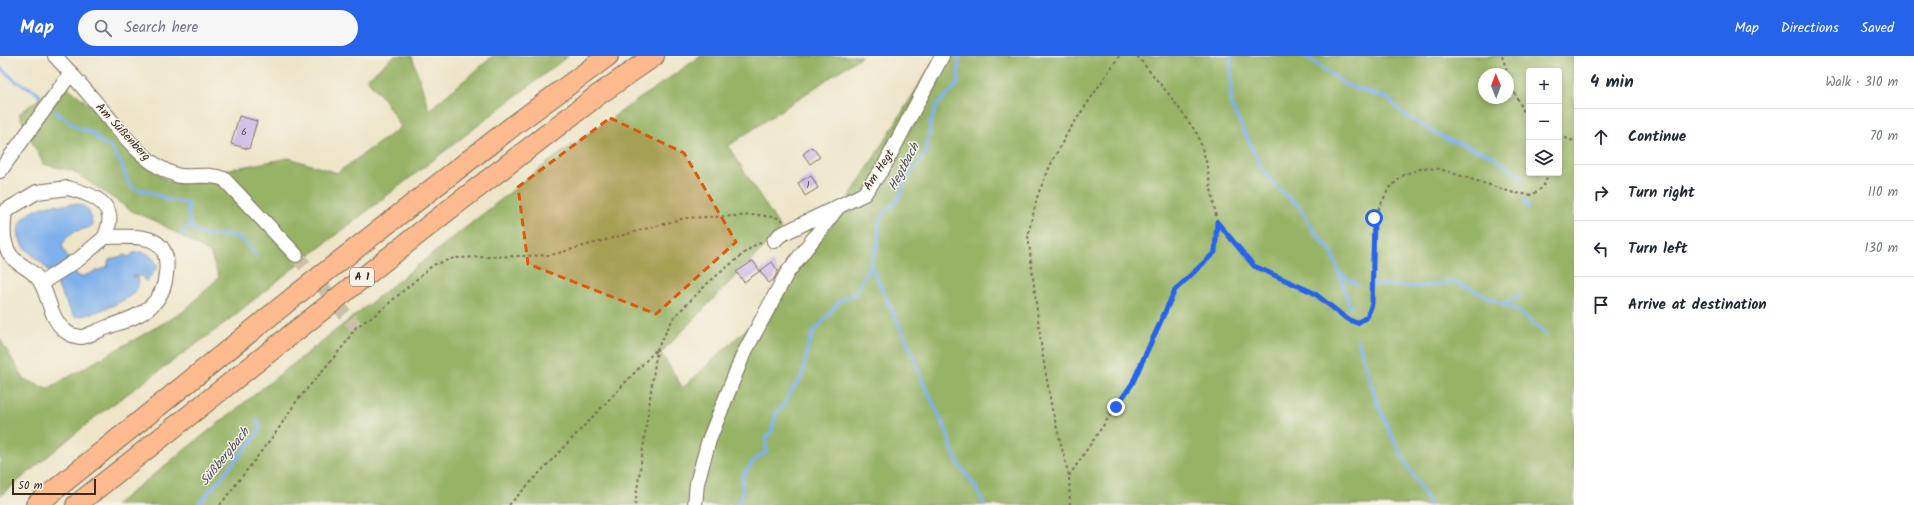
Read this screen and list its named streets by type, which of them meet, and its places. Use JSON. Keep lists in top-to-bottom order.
{
  "streets": {
    "highway": ["A 1"],
    "street": ["Am Süßenberg", "Am Hegt"]
  },
  "water": ["Hegtbach", "Süßbergbach"],
  "house_numbers": ["6", "1"],
  "scale_bar": "50 m",
  "north": "top",
  "page": {
    "header": "Map",
    "search": "Search here",
    "nav": ["Map", "Directions", "Saved"],
    "heading": ["4 min", "Walk · 310 m"],
    "map_buttons": ["+", "−"],
    "list": [
      ["Continue", "70 m"],
      ["Turn right", "110 m"],
      ["Turn left", "130 m"],
      "Arrive at destination"
    ],
    "scale": "50 m"
  }
}
